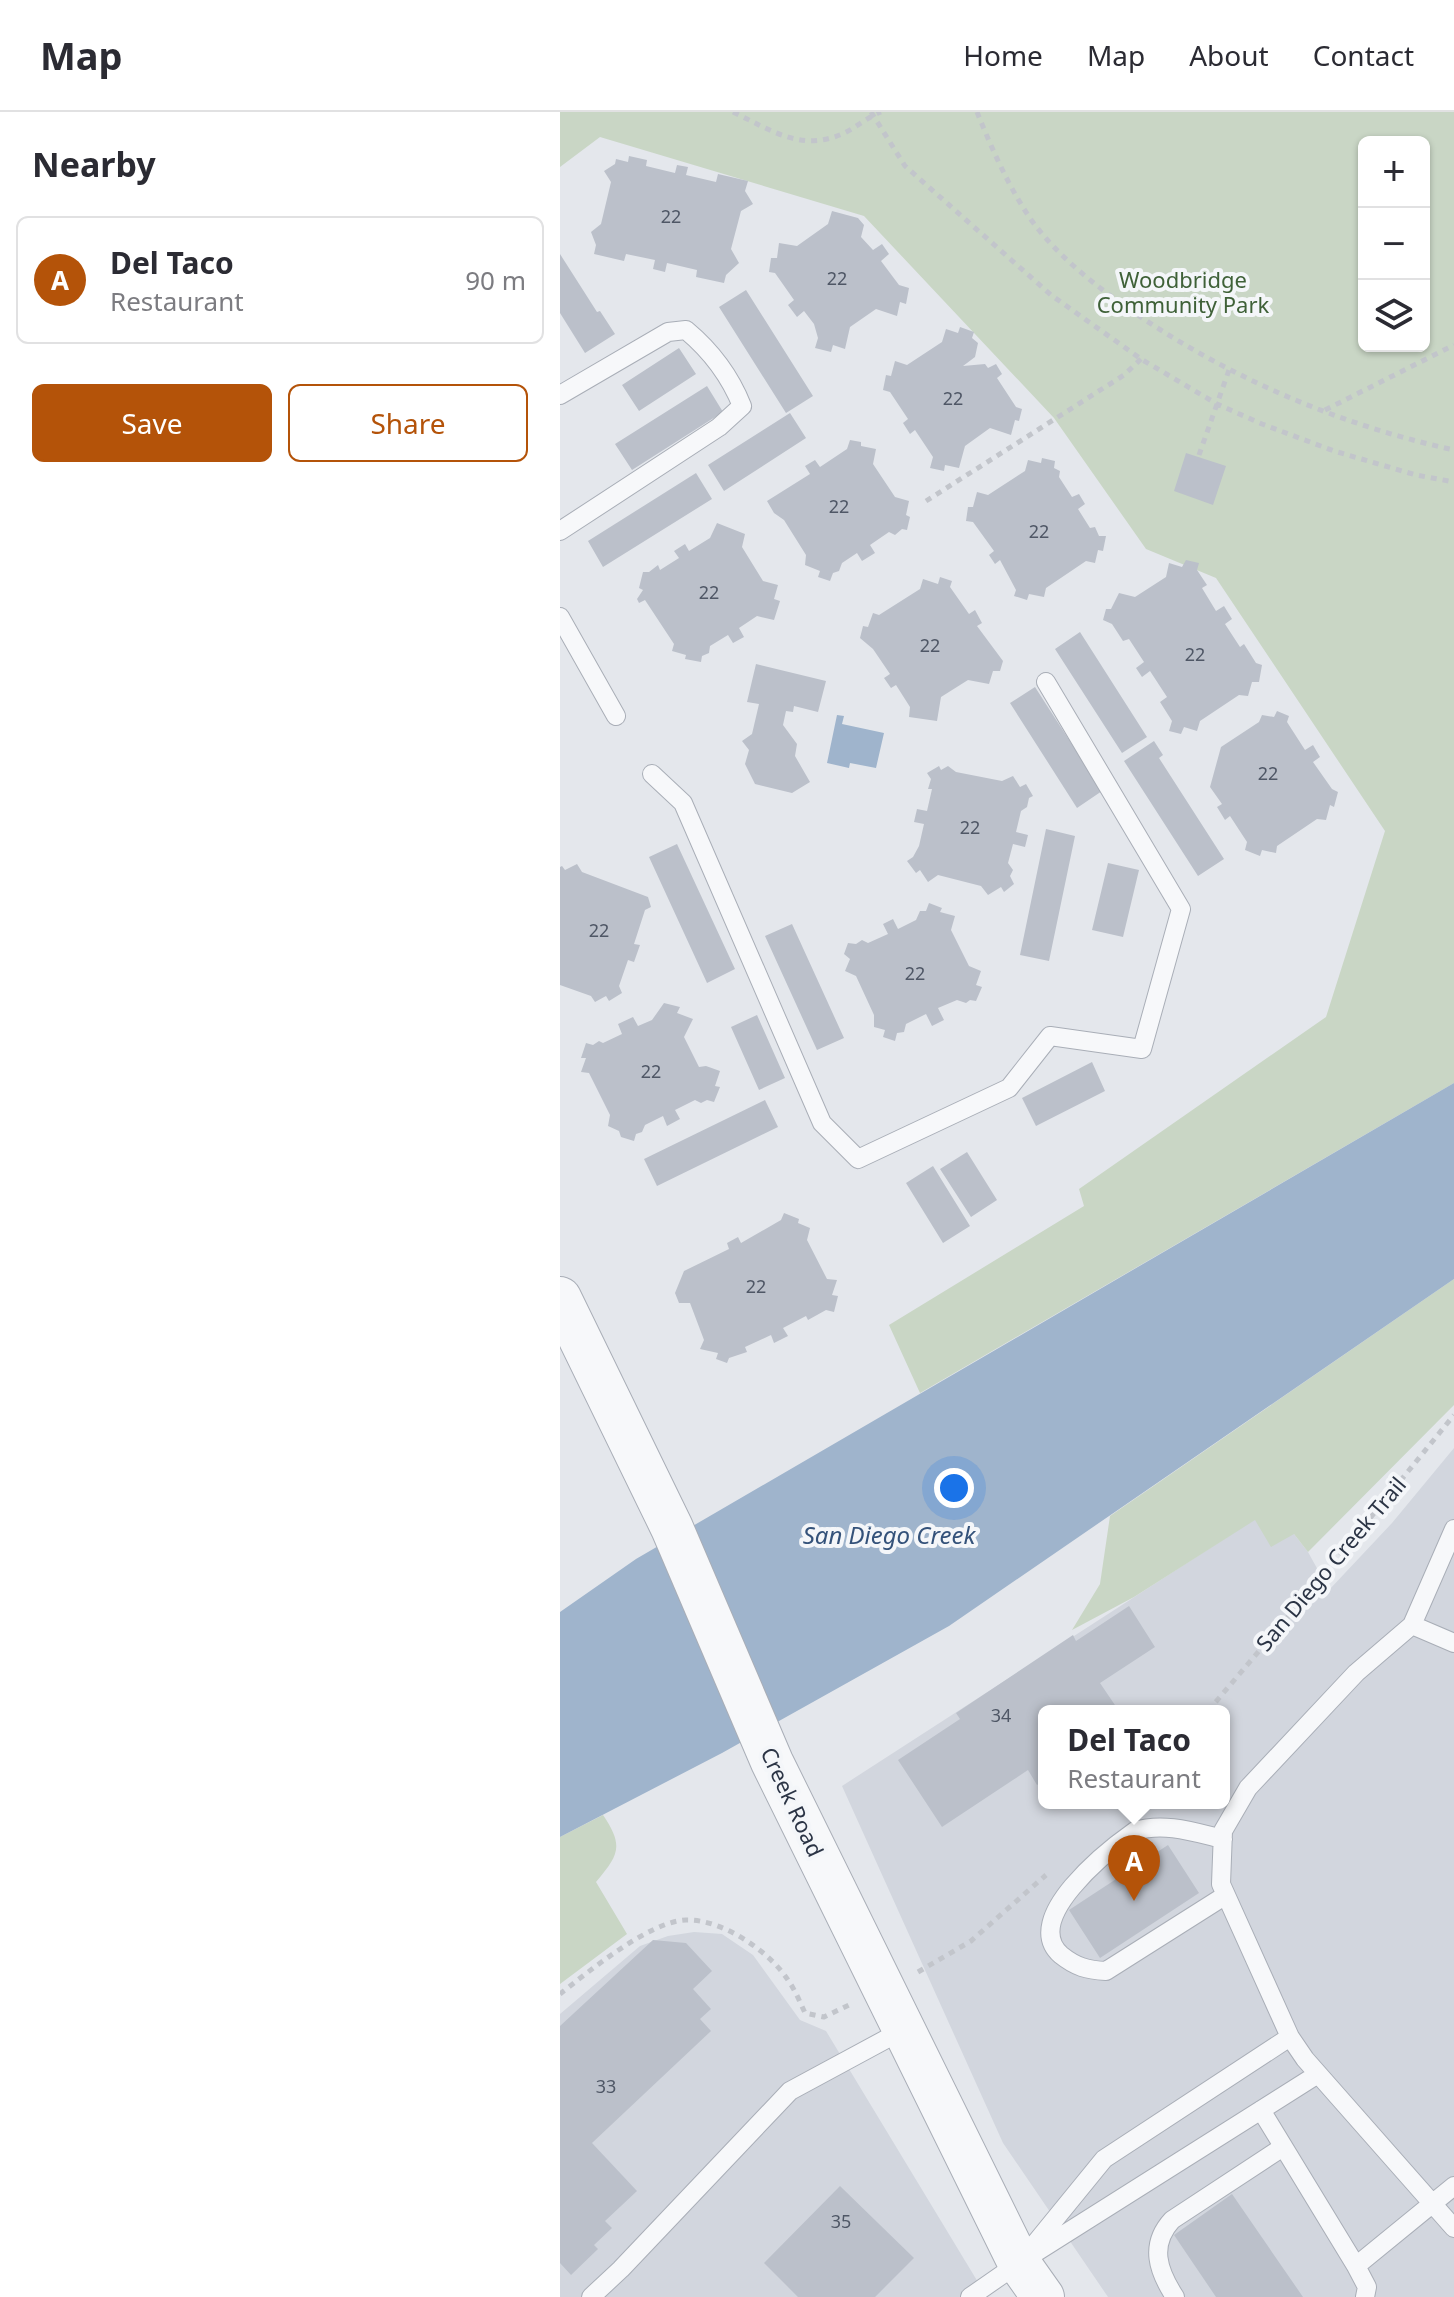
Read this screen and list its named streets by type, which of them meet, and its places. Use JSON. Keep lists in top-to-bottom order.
{
  "streets": {
    "street": ["Creek Road"],
    "path": ["San Diego Creek Trail"]
  },
  "water": ["San Diego Creek"],
  "parks": ["Woodbridge Community Park"],
  "house_numbers": [
    "22",
    "22",
    "22",
    "22",
    "22",
    "22",
    "22",
    "22",
    "22",
    "22",
    "22",
    "22",
    "22",
    "22",
    "34",
    "33",
    "35"
  ],
  "page": {
    "header": "Map",
    "nav": [
      "Home",
      "Map",
      "About",
      "Contact"
    ],
    "heading": "Nearby",
    "map_buttons": ["+", "−"],
    "list": [
      {
        "mark": "A",
        "name": "Del Taco",
        "note": "Restaurant",
        "value": "90 m"
      }
    ],
    "buttons": ["Save", "Share"],
    "popup": ["Del Taco", "Restaurant"],
    "pins": "A"
  }
}
